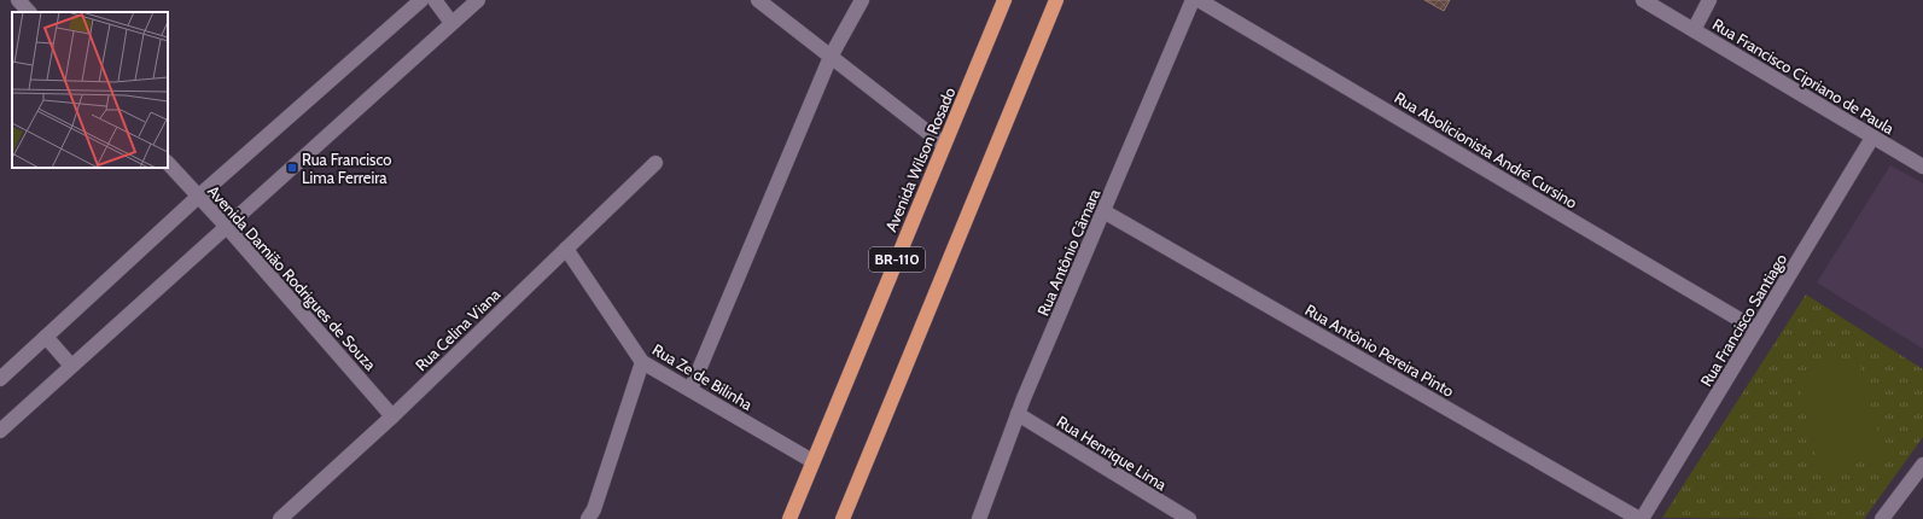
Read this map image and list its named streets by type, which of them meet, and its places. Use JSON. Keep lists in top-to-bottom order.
{
  "streets": {
    "highway": ["Avenida Wilson Rosado", "BR-110"],
    "street": [
      "Rua Francisco Cipriano de Paula",
      "Rua Abolicionista André Cursino",
      "Rua Antônio Câmara",
      "Avenida Damião Rodrigues de Souza",
      "Rua Francisco Santiago",
      "Rua Celina Viana",
      "Rua Antônio Pereira Pinto",
      "Rua Ze de Bilinha",
      "Rua Henrique Lima"
    ]
  },
  "crossings": [
    ["Rua Francisco Cipriano de Paula", "Rua Francisco Santiago"],
    ["Rua Abolicionista André Cursino", "Rua Francisco Santiago"],
    ["Avenida Wilson Rosado", "Rua Ze de Bilinha"],
    ["Rua Antônio Câmara", "Rua Antônio Pereira Pinto"],
    ["Rua Antônio Câmara", "Rua Henrique Lima"],
    ["Avenida Damião Rodrigues de Souza", "Rua Celina Viana"],
    ["Rua Francisco Santiago", "Rua Antônio Pereira Pinto"],
    ["Rua Celina Viana", "Rua Ze de Bilinha"]
  ],
  "places": {
    "transit": ["Rua Francisco Lima Ferreira"]
  }
}
